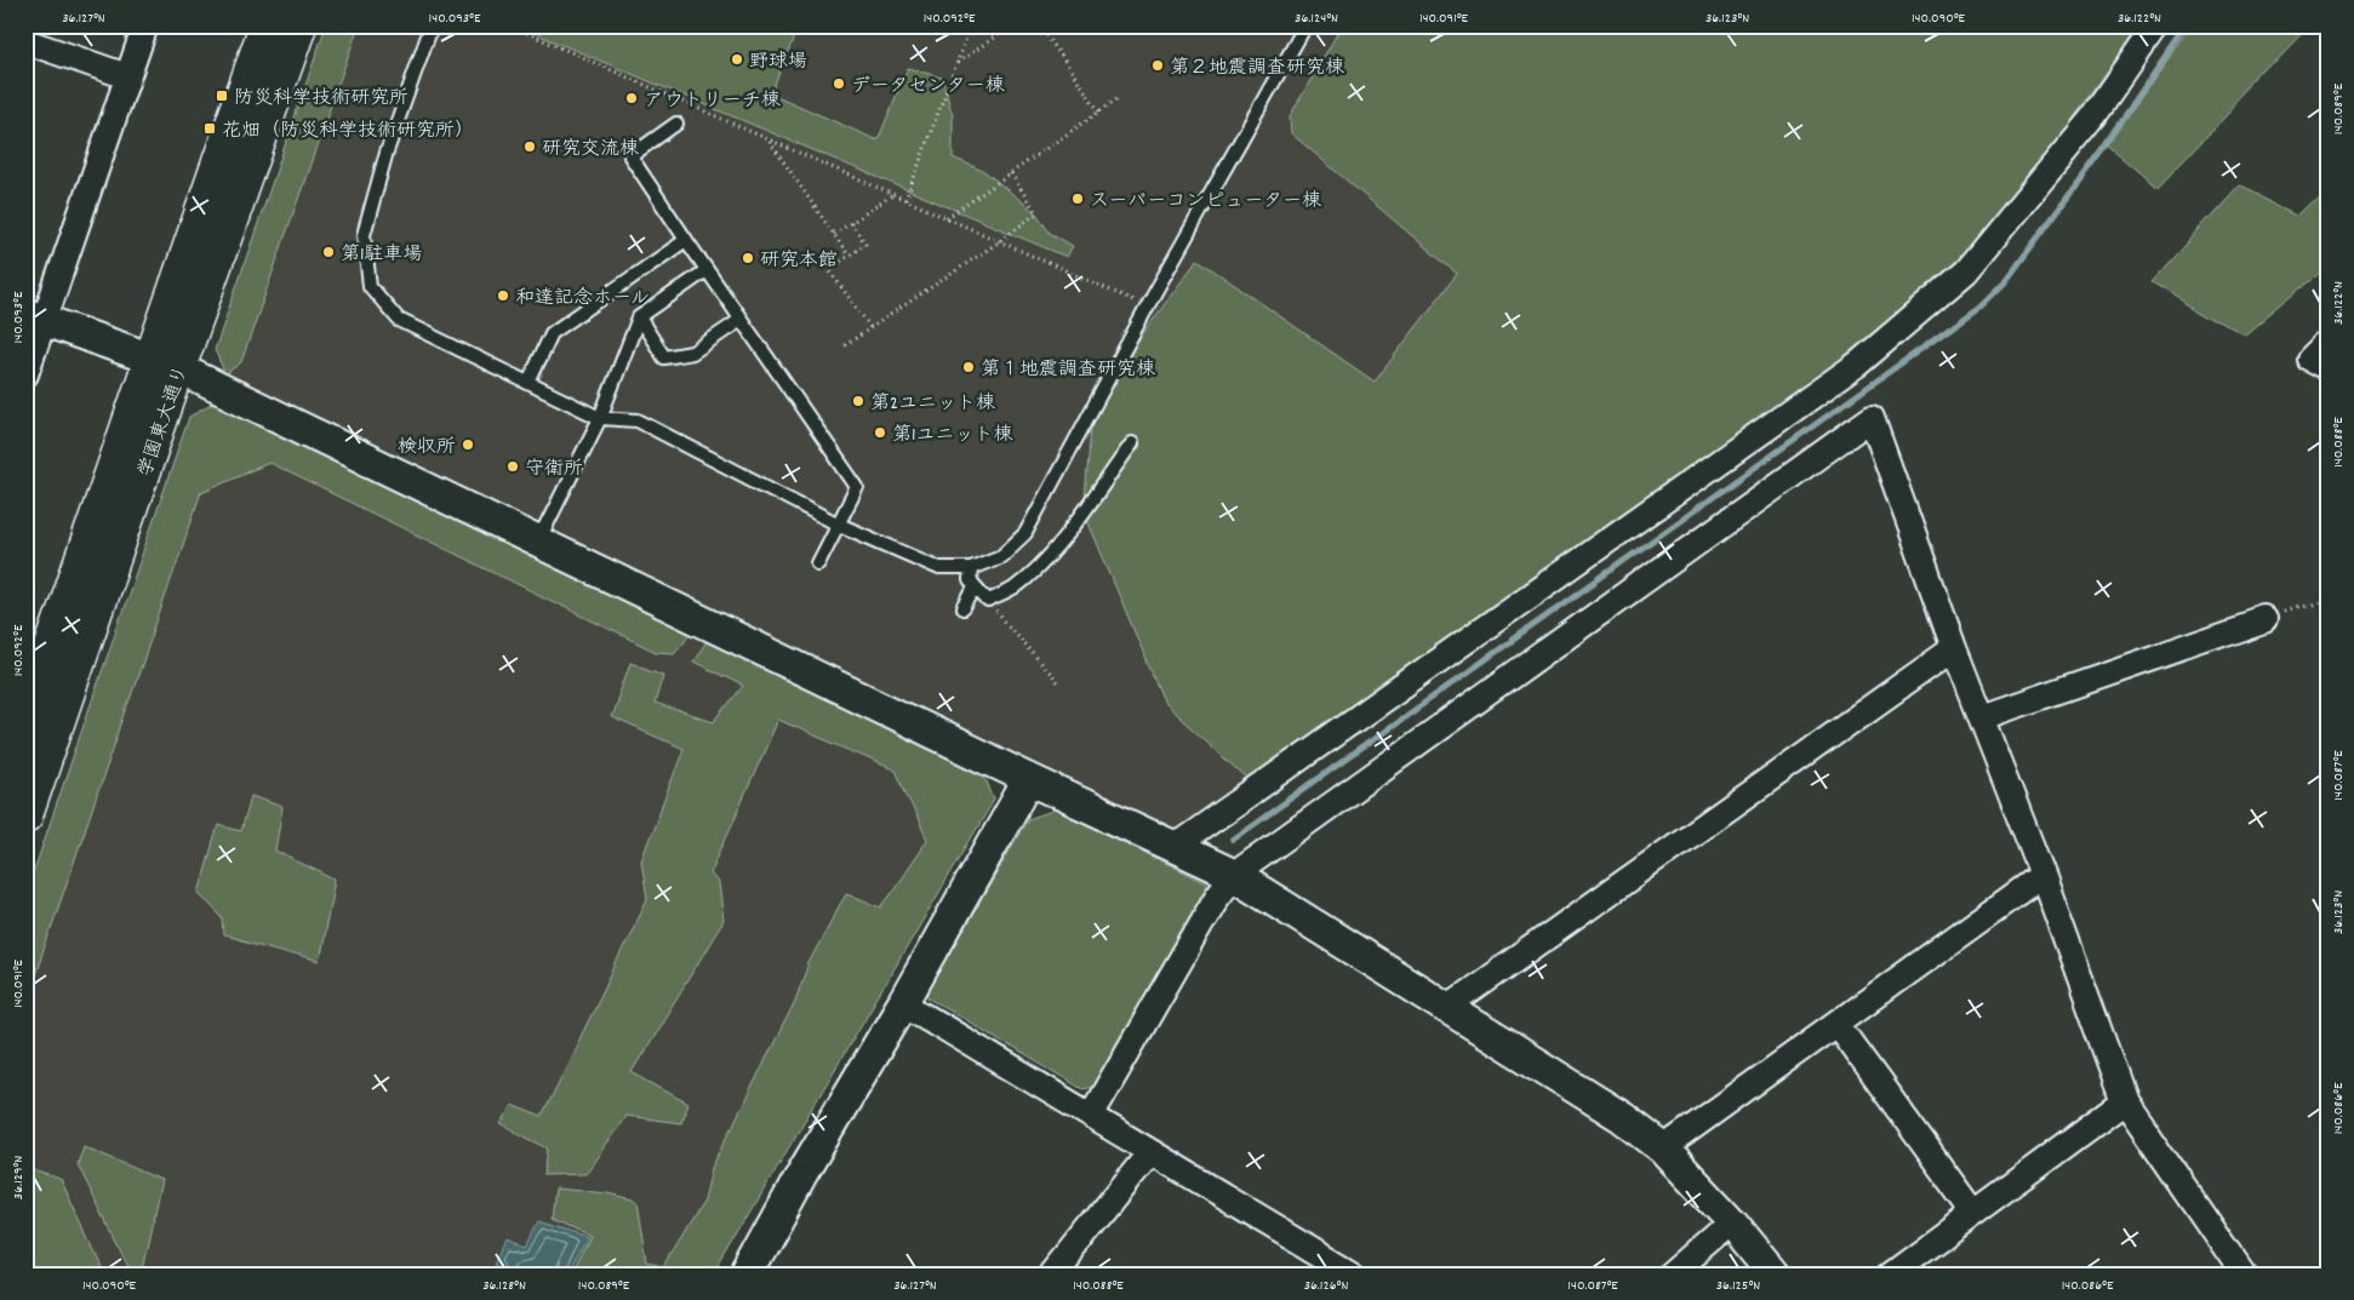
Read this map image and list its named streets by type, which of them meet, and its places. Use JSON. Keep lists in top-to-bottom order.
{
  "streets": {
    "main road": ["学園東大通り"]
  },
  "places": {
    "other": [
      "野球場",
      "第２地震調査研究棟",
      "データセンター棟",
      "アウトリーチ棟",
      "研究交流棟",
      "スーパーコンピューター棟",
      "第1駐車場",
      "研究本館",
      "和達記念ホール",
      "第１地震調査研究棟",
      "第2ユニット棟",
      "第1ユニット棟",
      "検収所",
      "守衛所"
    ],
    "transit": ["防災科学技術研究所", "花畑（防災科学技術研究所）"]
  },
  "coordinates": [
    "36.127°N",
    "140.093°E",
    "140.092°E",
    "36.124°N",
    "140.091°E",
    "36.123°N",
    "140.090°E",
    "36.122°N",
    "140.089°E",
    "140.088°E",
    "140.087°E",
    "140.086°E",
    "36.129°N",
    "36.128°N",
    "36.126°N",
    "36.125°N"
  ]
}
